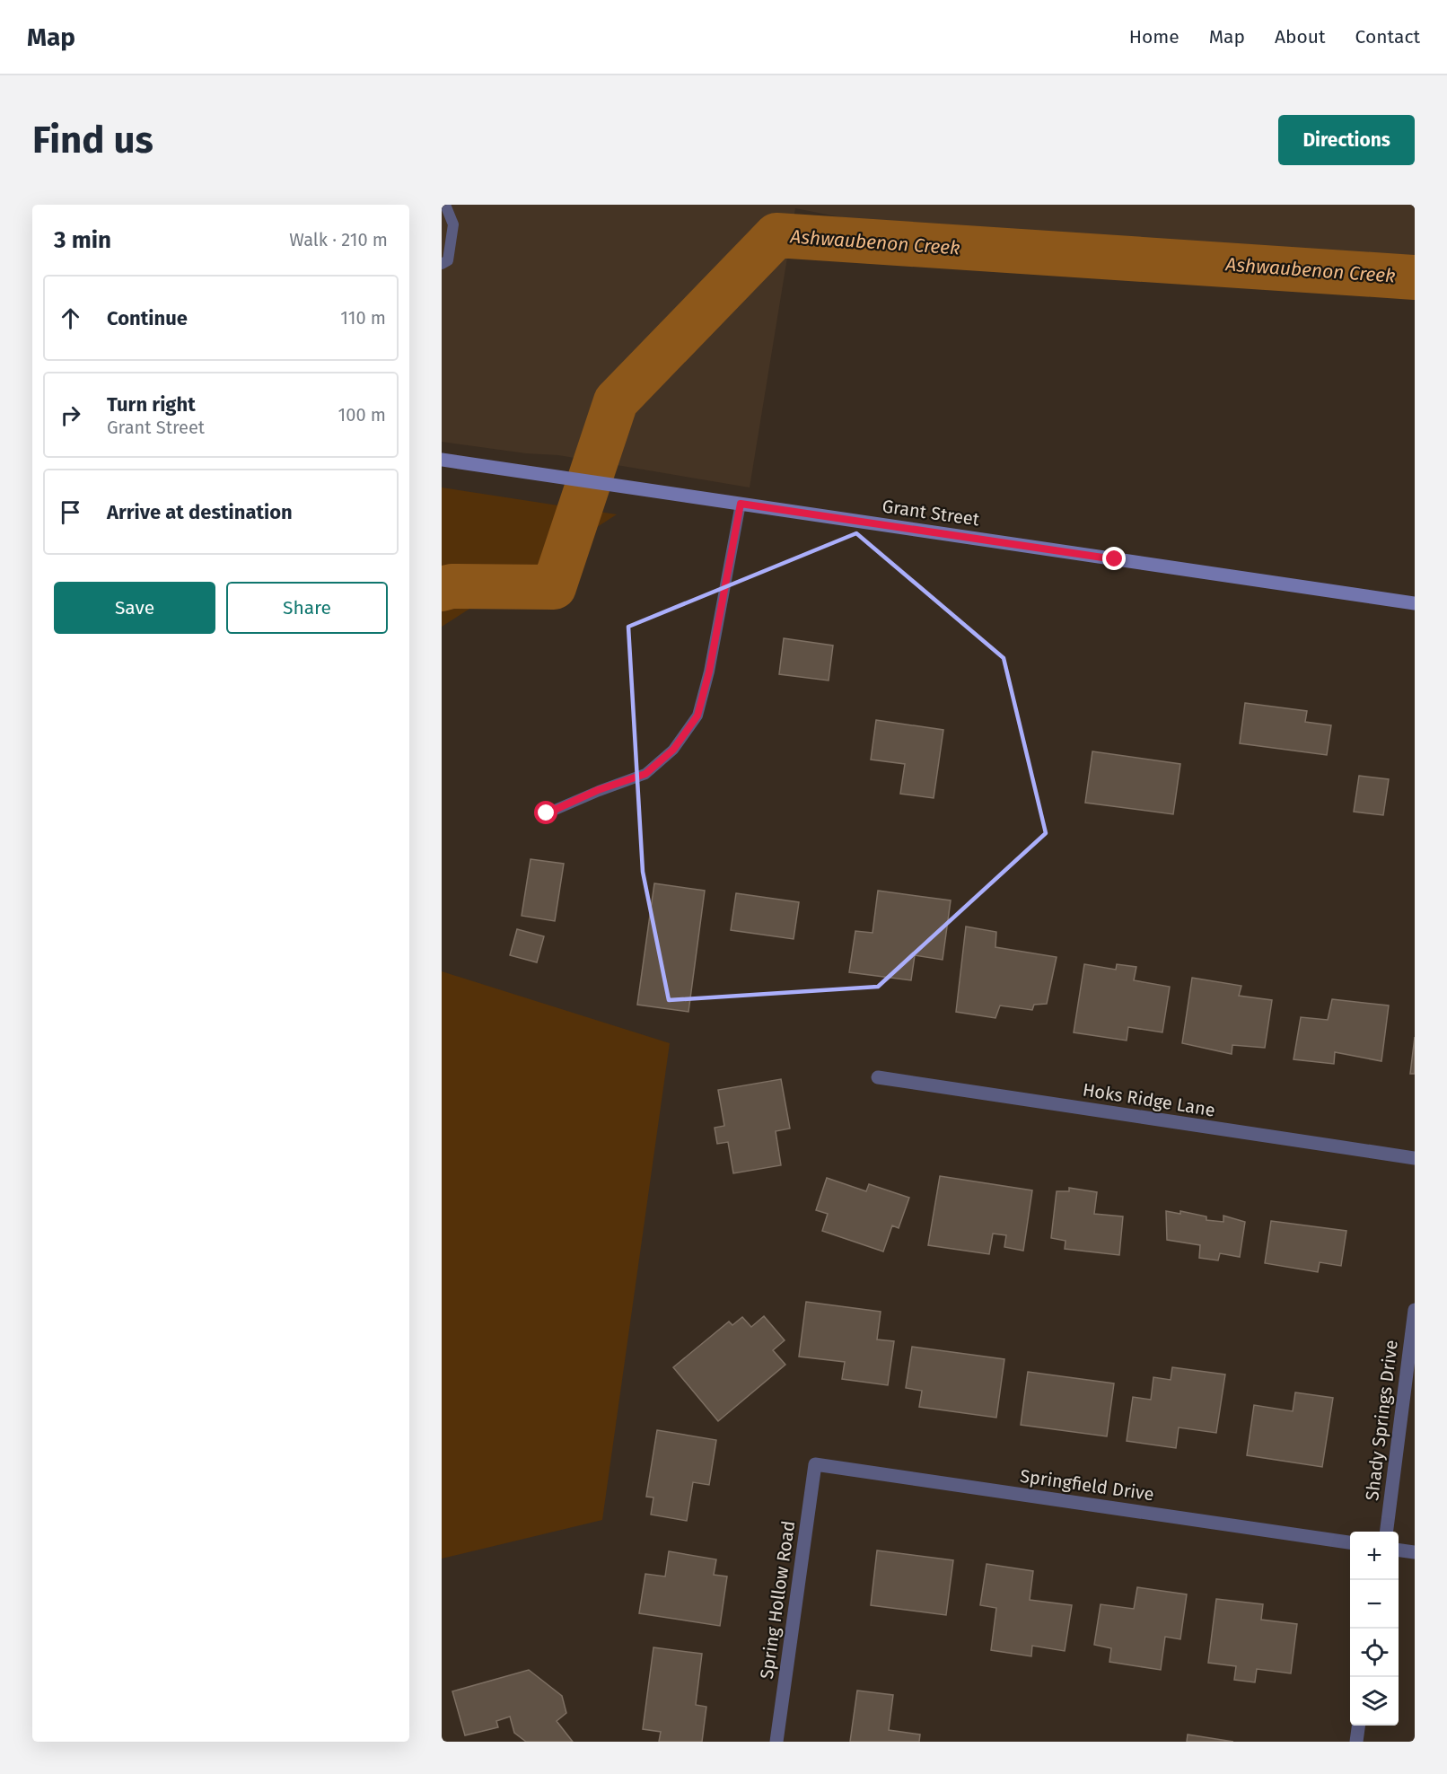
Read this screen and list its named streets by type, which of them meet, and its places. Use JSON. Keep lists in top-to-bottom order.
{
  "streets": {
    "street": [
      "Grant Street",
      "Hoks Ridge Lane",
      "Shady Springs Drive",
      "Springfield Drive",
      "Spring Hollow Road"
    ]
  },
  "crossings": [
    ["Springfield Drive", "Spring Hollow Road"]
  ],
  "water": ["Ashwaubenon Creek"],
  "page": {
    "header": "Map",
    "nav": [
      "Home",
      "Map",
      "About",
      "Contact"
    ],
    "buttons": [
      "Directions",
      ["Save", "Share"]
    ],
    "title": "Find us",
    "heading": ["3 min", "Walk · 210 m"],
    "list": [
      ["Continue", "110 m"],
      ["Turn right", "Grant Street", "100 m"],
      "Arrive at destination"
    ],
    "map_buttons": ["+", "−"]
  }
}
